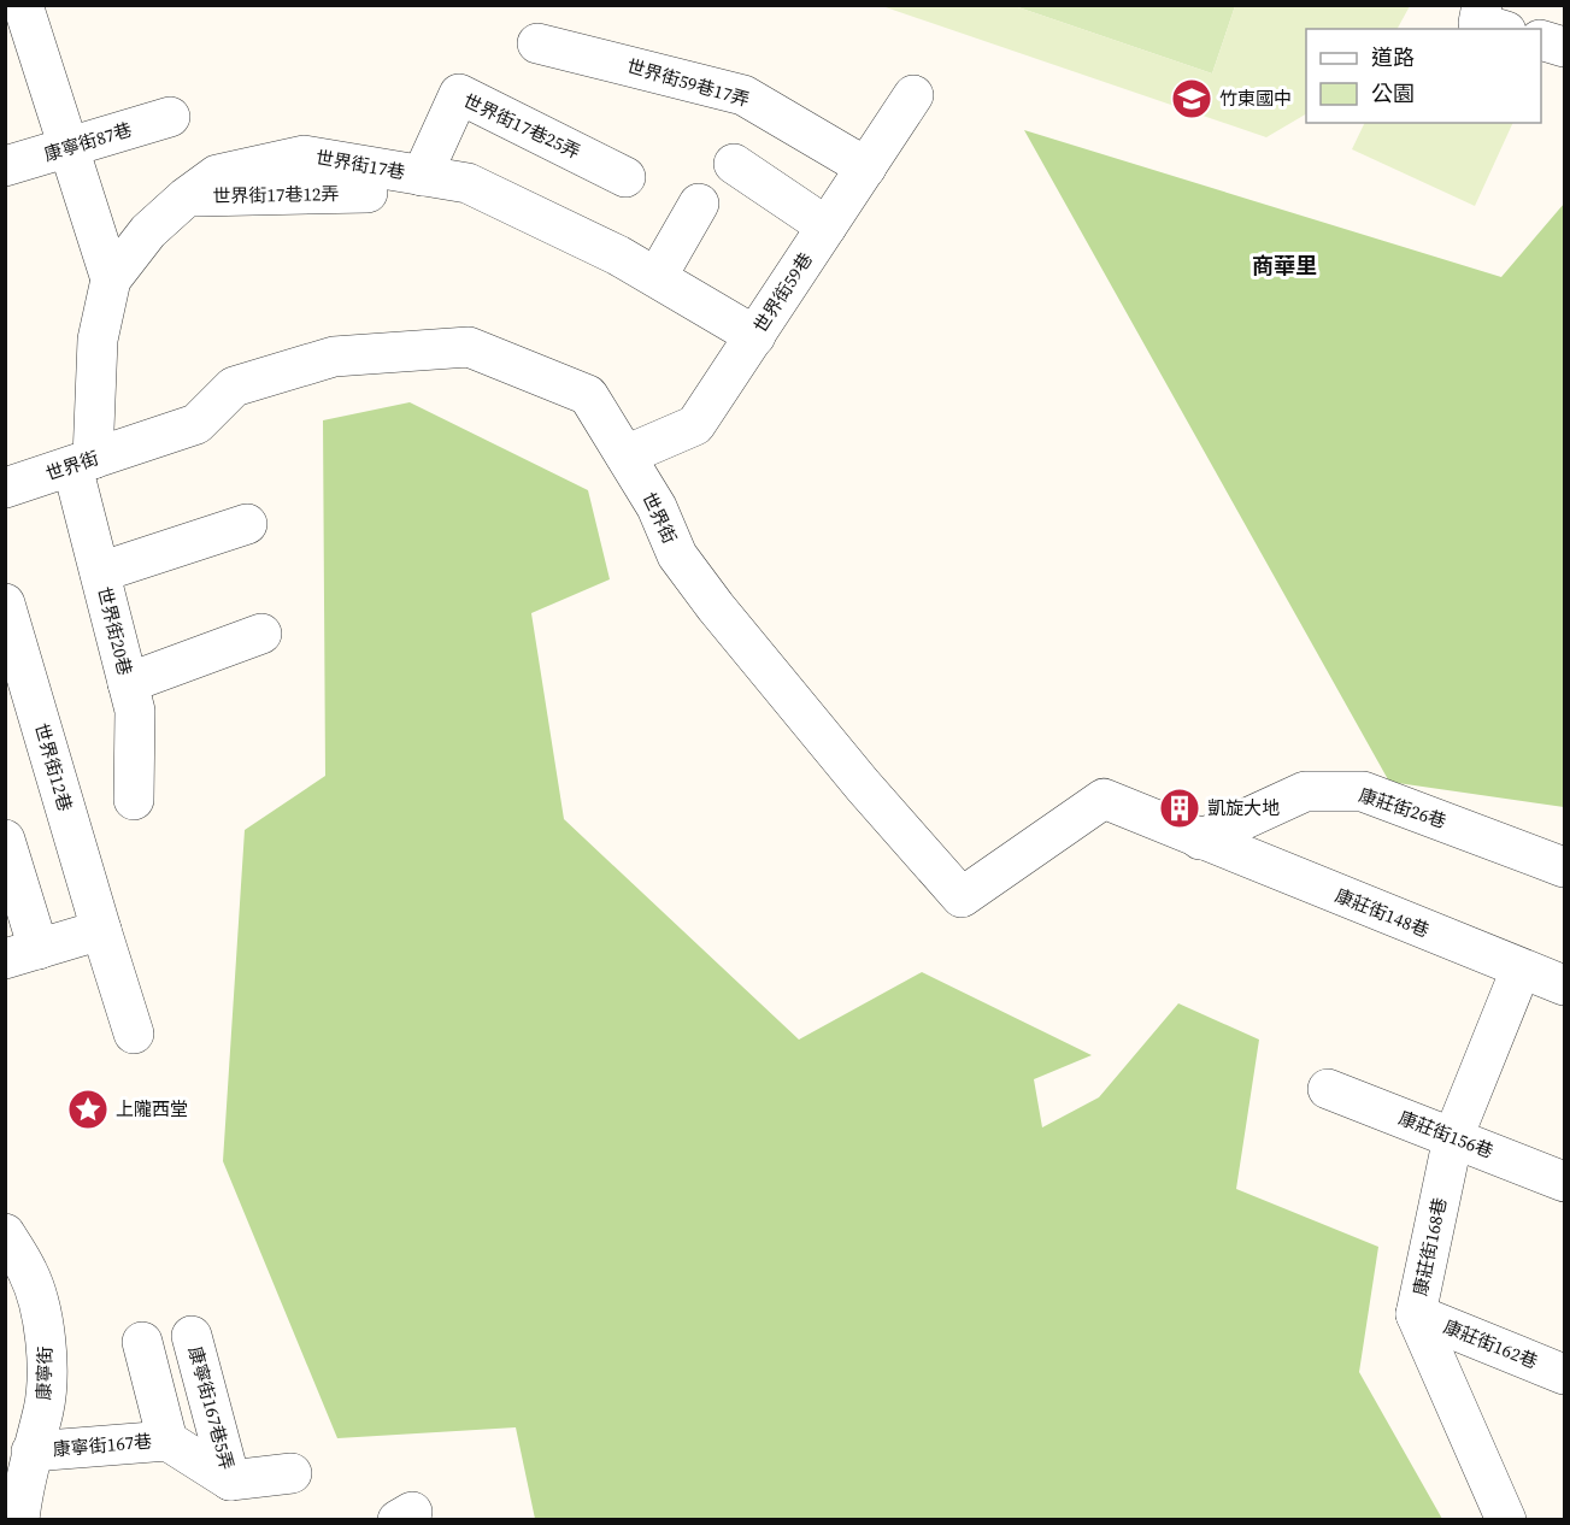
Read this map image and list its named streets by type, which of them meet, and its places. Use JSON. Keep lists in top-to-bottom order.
{
  "streets": {
    "street": [
      "世界街59巷17弄",
      "世界街17巷25弄",
      "康寧街87巷",
      "世界街17巷",
      "世界街17巷12弄",
      "世界街59巷",
      "世界街",
      "世界街20巷",
      "世界街12巷",
      "康莊街26巷",
      "康莊街148巷",
      "康莊街156巷",
      "康莊街168巷",
      "康莊街162巷",
      "康寧街",
      "康寧街167巷5弄",
      "康寧街167巷"
    ]
  },
  "crossings": [
    ["世界街59巷17弄", "世界街59巷"],
    ["世界街17巷25弄", "世界街17巷"],
    ["世界街17巷", "世界街17巷12弄"],
    ["世界街17巷", "世界街59巷"],
    ["世界街17巷", "世界街"],
    ["世界街17巷", "世界街20巷"],
    ["世界街59巷", "世界街"],
    ["世界街", "世界街20巷"],
    ["世界街", "康莊街26巷"],
    ["世界街", "康莊街148巷"],
    ["康莊街26巷", "康莊街148巷"],
    ["康莊街148巷", "康莊街168巷"],
    ["康莊街156巷", "康莊街168巷"],
    ["康莊街168巷", "康莊街162巷"],
    ["康寧街", "康寧街167巷"],
    ["康寧街167巷5弄", "康寧街167巷"]
  ],
  "districts": ["商華里"],
  "places": {
    "school or university": ["竹東國中"],
    "building": ["凱旋大地"],
    "place": ["上隴西堂"]
  },
  "legend": ["道路", "公園"]
}
